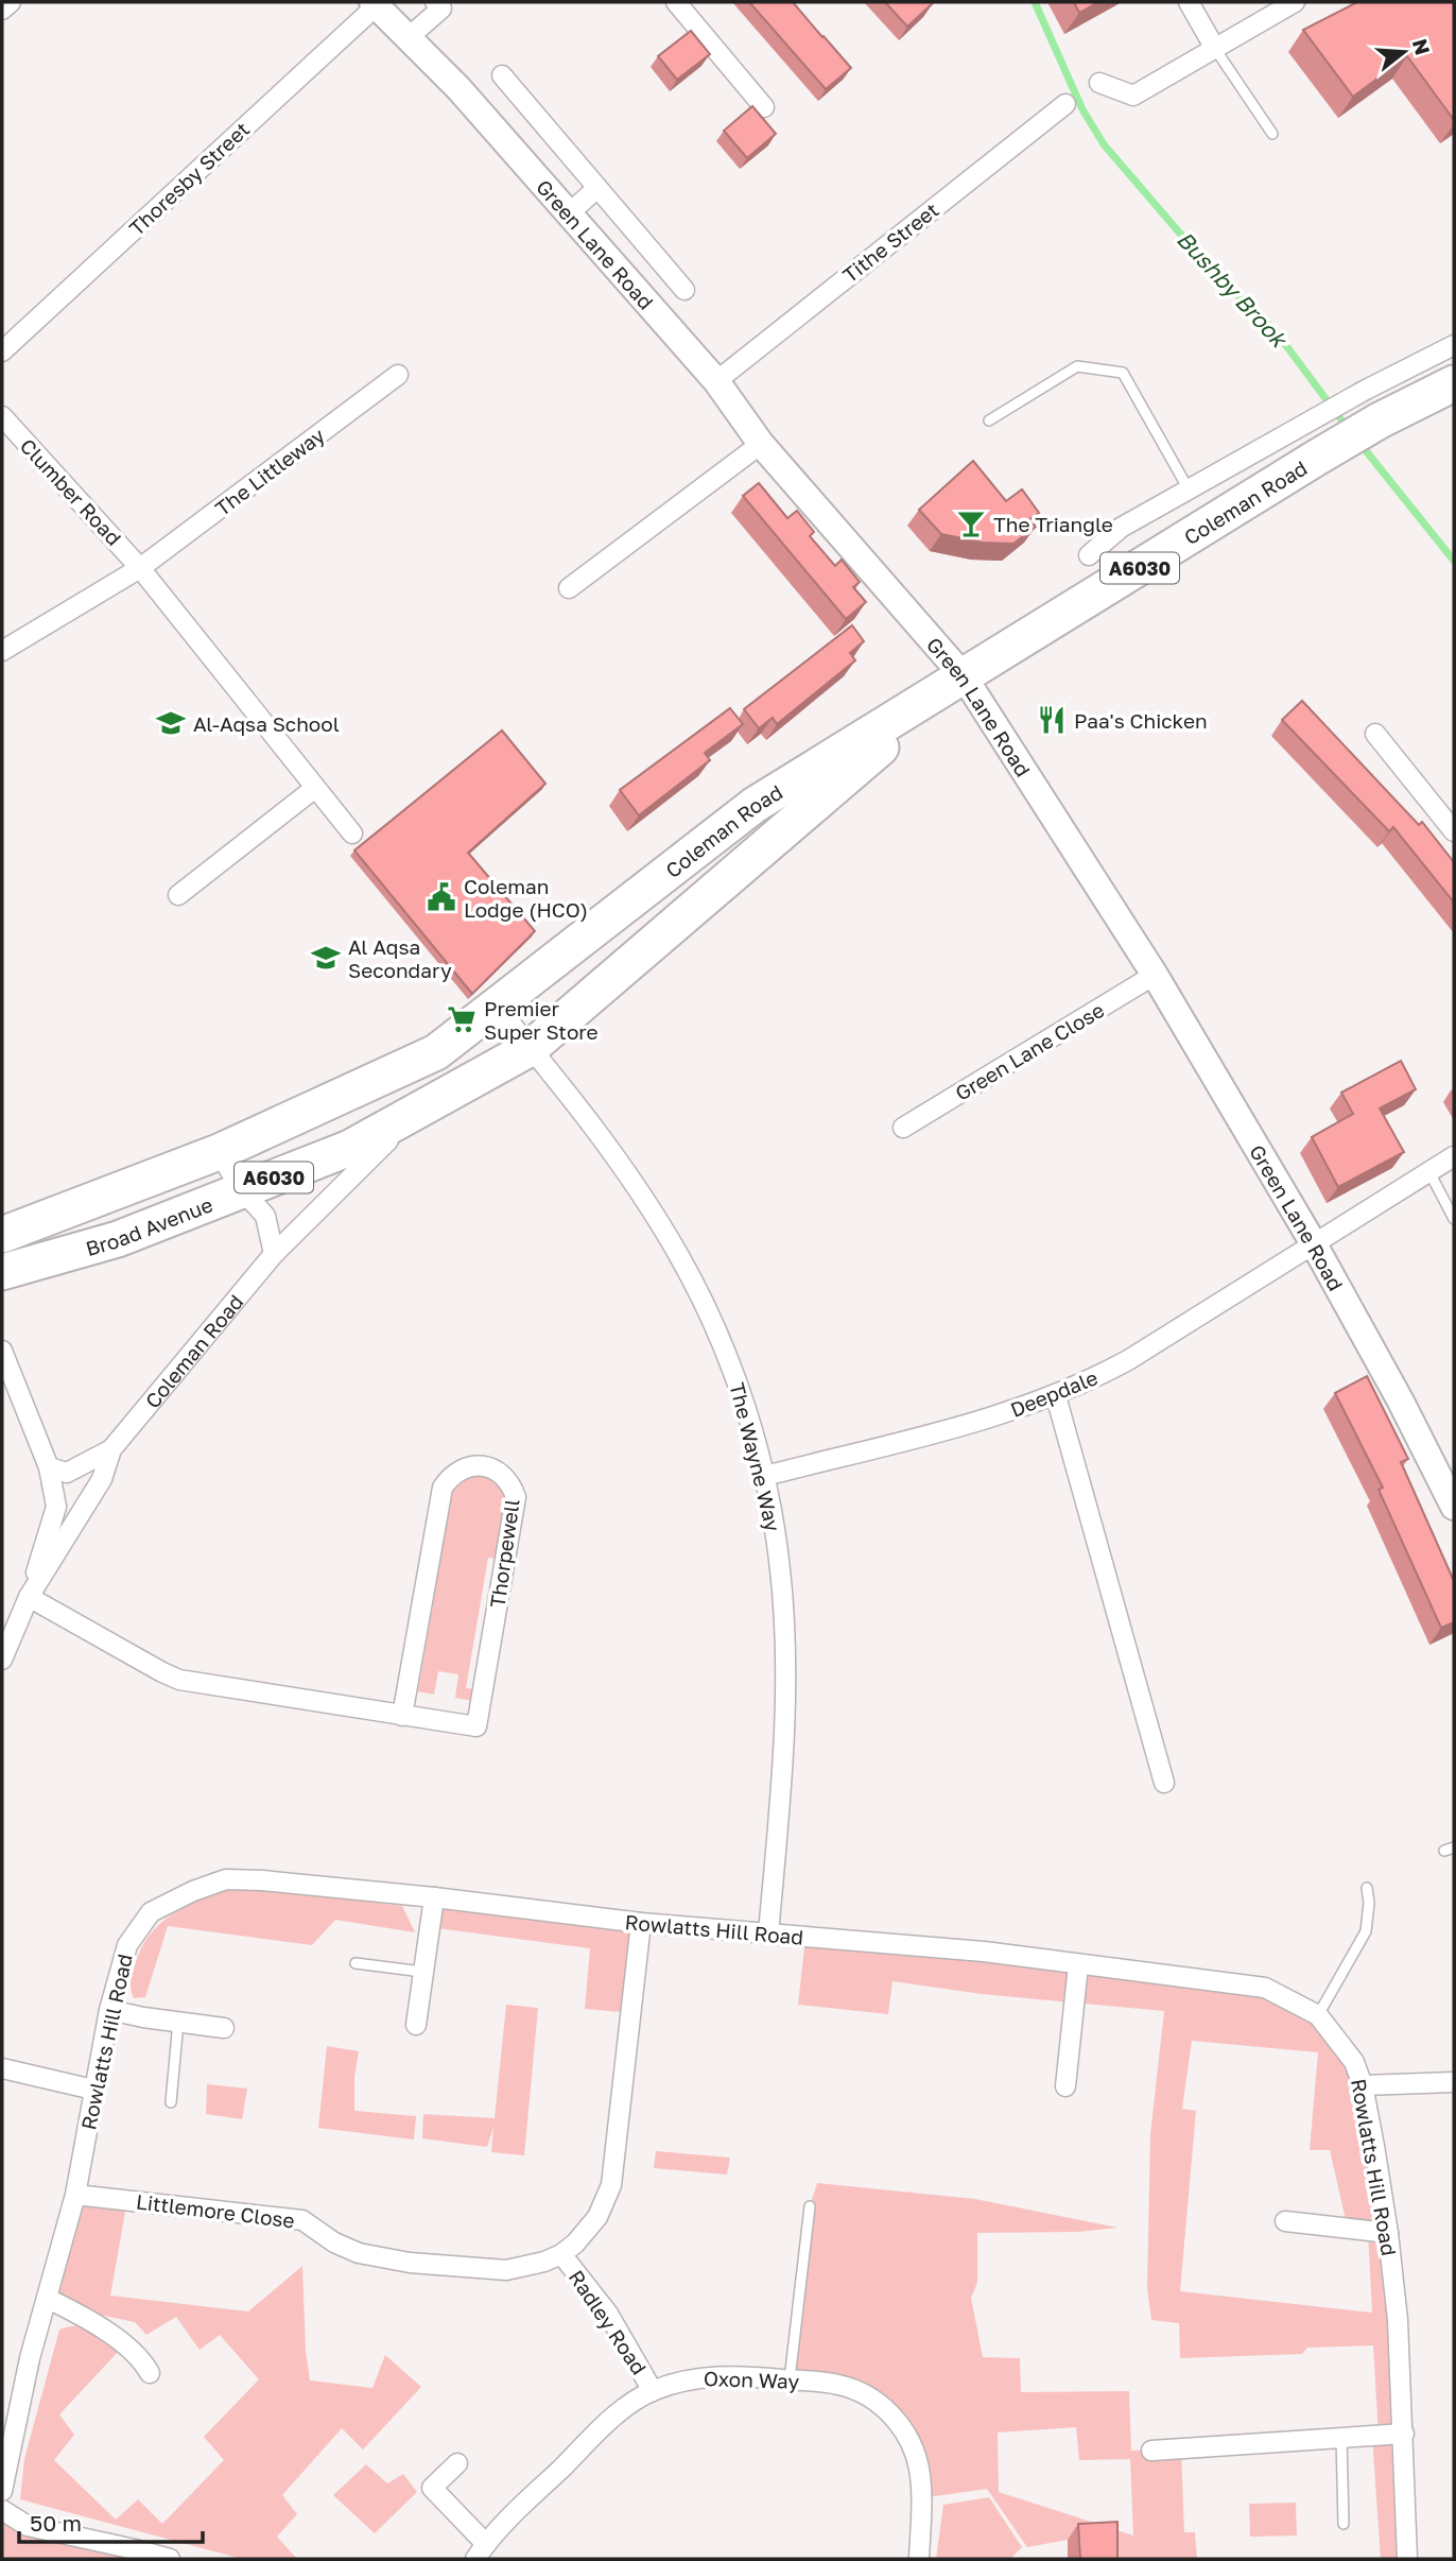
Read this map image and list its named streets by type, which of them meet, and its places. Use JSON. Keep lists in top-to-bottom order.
{
  "streets": {
    "highway": ["Coleman Road", "A6030", "Broad Avenue"],
    "street": [
      "Thoresby Street",
      "Tithe Street",
      "Green Lane Road",
      "The Littleway",
      "Clumber Road",
      "Green Lane Close",
      "Deepdale",
      "The Wayne Way",
      "Thorpewell",
      "Rowlatts Hill Road",
      "Littlemore Close",
      "Radley Road",
      "Oxon Way"
    ]
  },
  "crossings": [
    ["Thoresby Street", "Green Lane Road"],
    ["Tithe Street", "Green Lane Road"],
    ["Green Lane Road", "Coleman Road"],
    ["Green Lane Road", "Green Lane Close"],
    ["Green Lane Road", "Deepdale"],
    ["The Littleway", "Clumber Road"],
    ["Coleman Road", "Broad Avenue"],
    ["Coleman Road", "The Wayne Way"],
    ["Coleman Road", "Thorpewell"],
    ["Broad Avenue", "The Wayne Way"],
    ["Deepdale", "The Wayne Way"],
    ["The Wayne Way", "Rowlatts Hill Road"],
    ["Rowlatts Hill Road", "Littlemore Close"],
    ["Littlemore Close", "Radley Road"],
    ["Radley Road", "Oxon Way"]
  ],
  "water": ["Bushby Brook"],
  "places": {
    "bar": ["The Triangle"],
    "restaurant": ["Paa's Chicken"],
    "school or university": ["Al-Aqsa School", "Al Aqsa Secondary"],
    "public building": ["Coleman Lodge (HCO)"],
    "supermarket": ["Premier Super Store"]
  },
  "scale_bar": "50 m",
  "north": "right"
}
